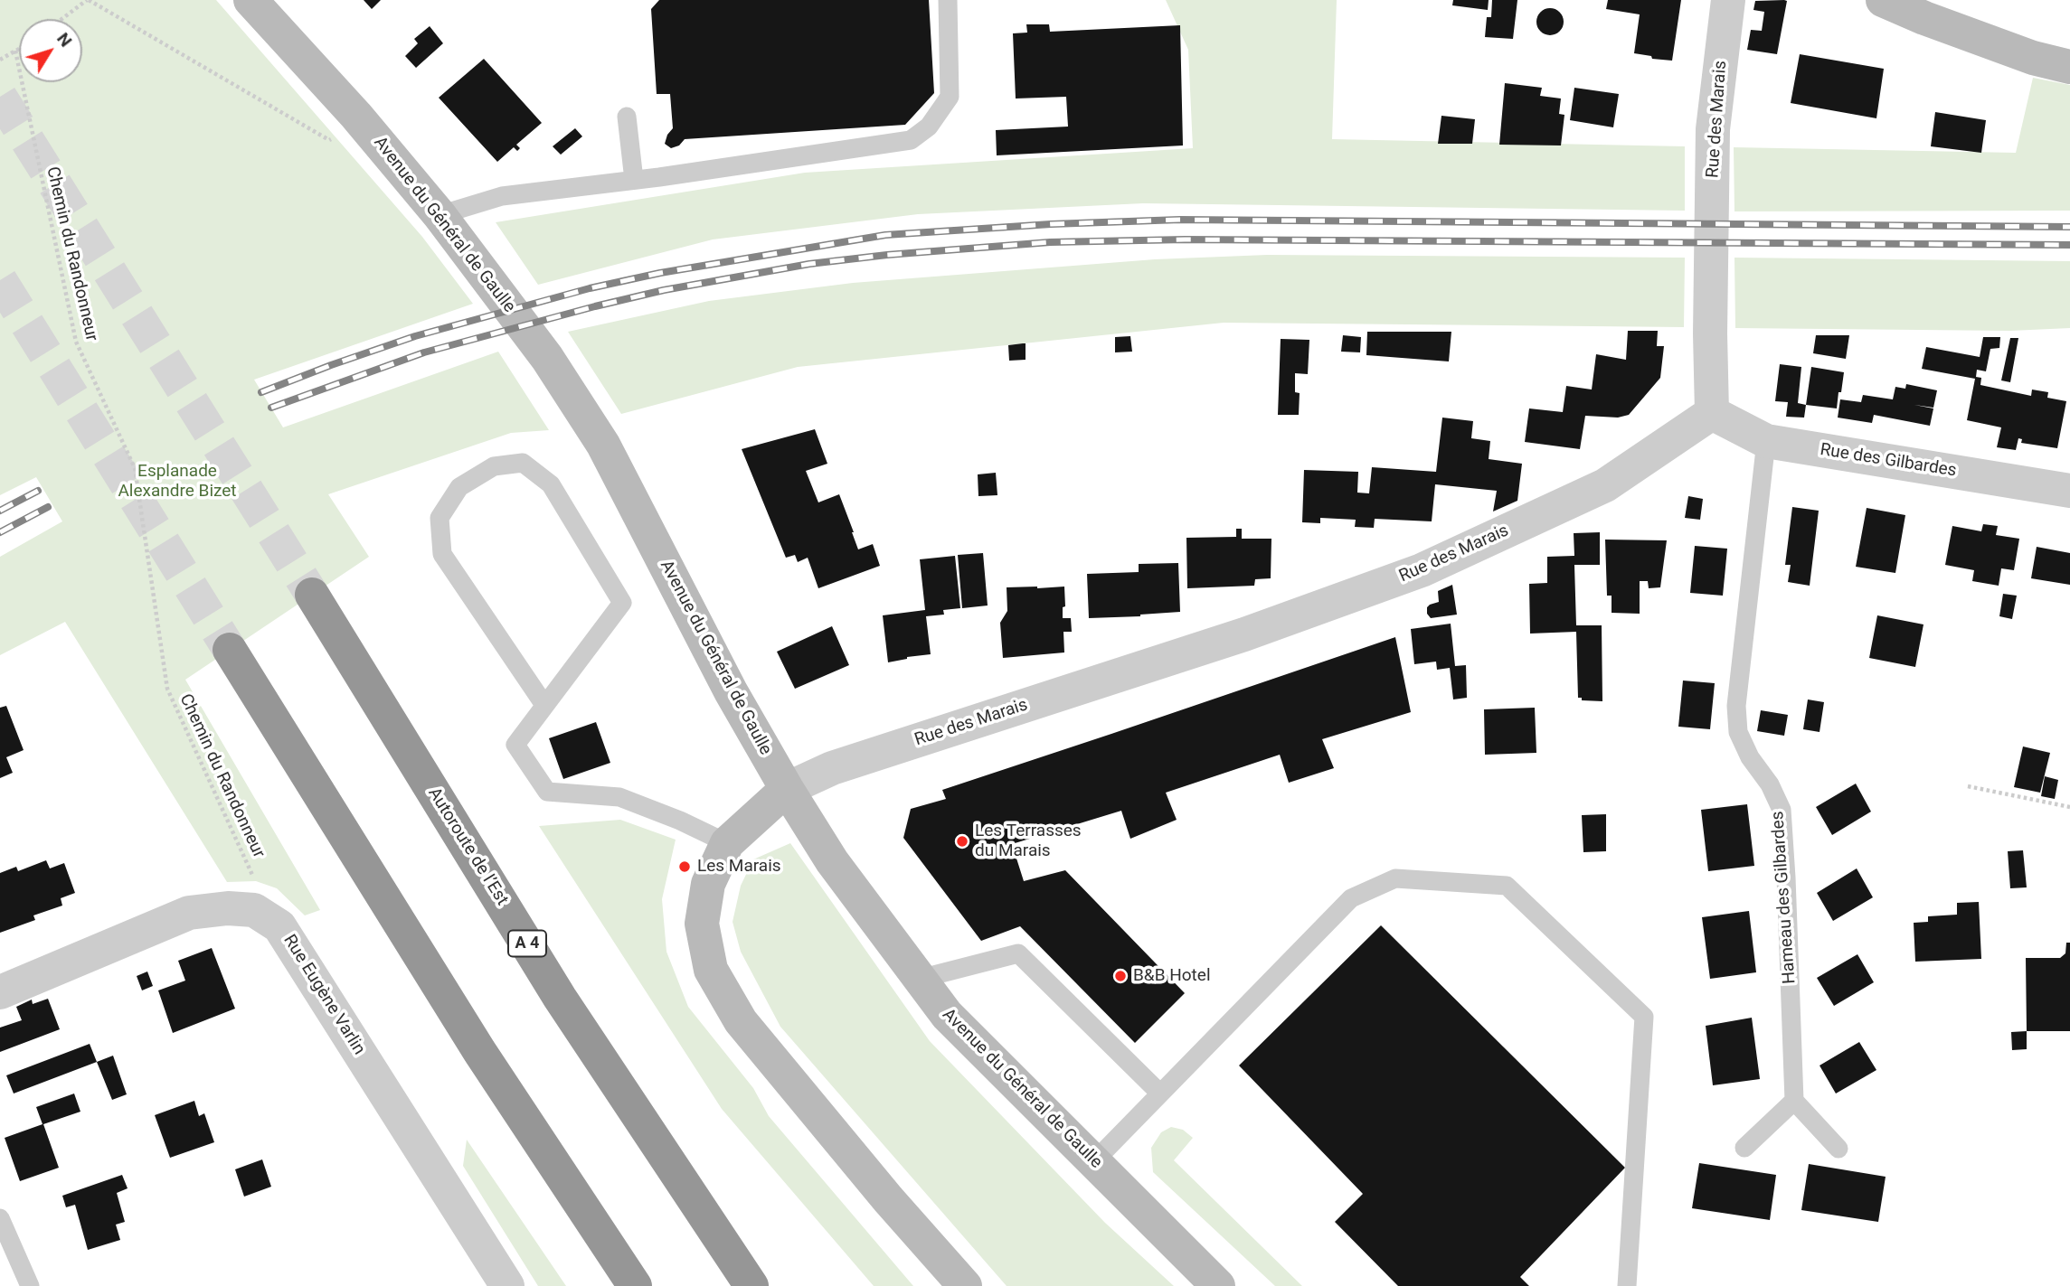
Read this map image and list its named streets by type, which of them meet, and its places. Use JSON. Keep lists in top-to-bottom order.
{
  "streets": {
    "highway": ["Autoroute de l’Est", "A 4"],
    "main road": ["Avenue du Général de Gaulle"],
    "street": ["Rue des Marais", "Rue des Gilbardes", "Rue Eugène Varlin"],
    "lane": ["Hameau des Gilbardes"],
    "path": ["Chemin du Randonneur"]
  },
  "crossings": [
    ["Rue des Marais", "Avenue du Général de Gaulle"],
    ["Rue des Marais", "Rue des Gilbardes"],
    ["Rue des Gilbardes", "Hameau des Gilbardes"]
  ],
  "parks": ["Esplanade Alexandre Bizet"],
  "places": ["Les Terrasses du Marais", "Les Marais", "B&B Hotel"],
  "north": "top right"
}
